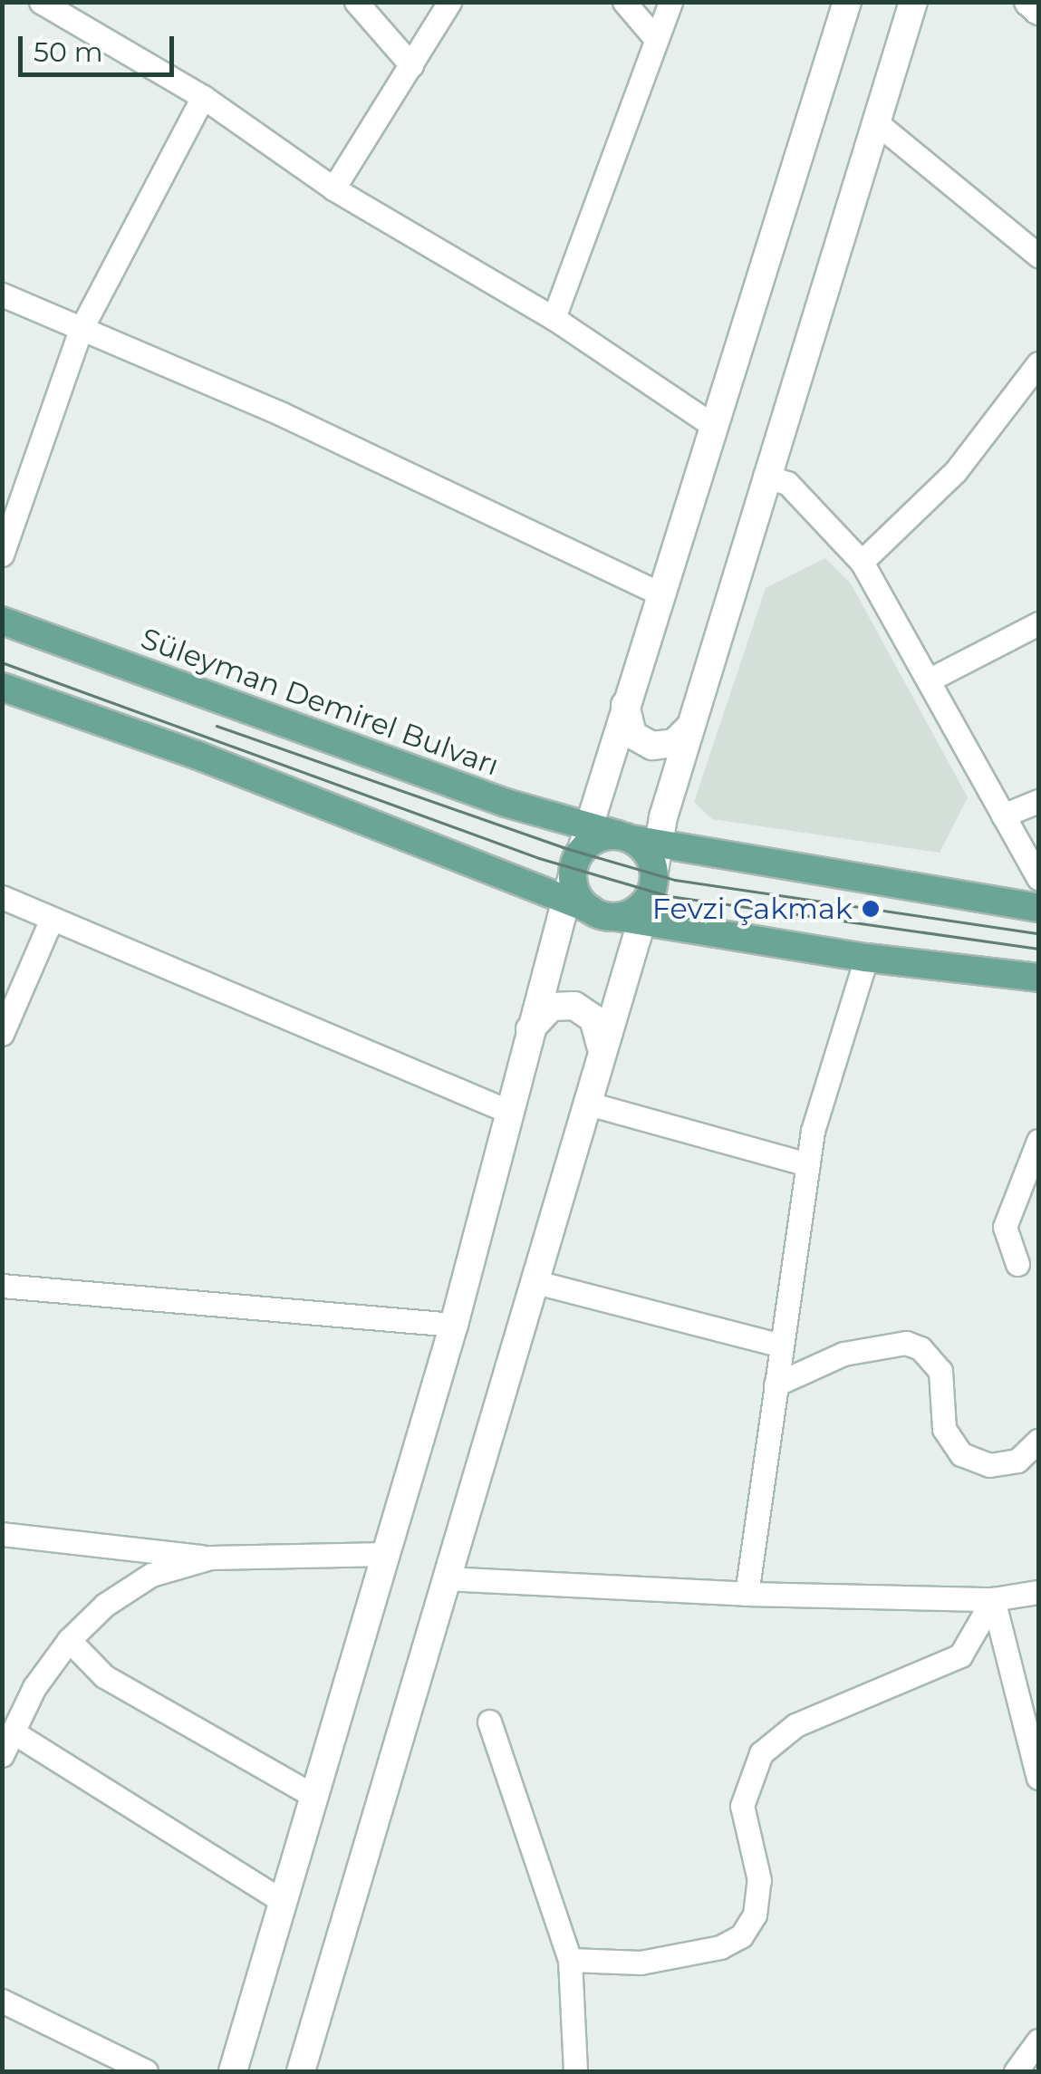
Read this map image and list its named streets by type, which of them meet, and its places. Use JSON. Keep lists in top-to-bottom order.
{
  "streets": {
    "main road": ["Süleyman Demirel Bulvarı"]
  },
  "places": ["Fevzi Çakmak"],
  "scale_bar": "50 m"
}
